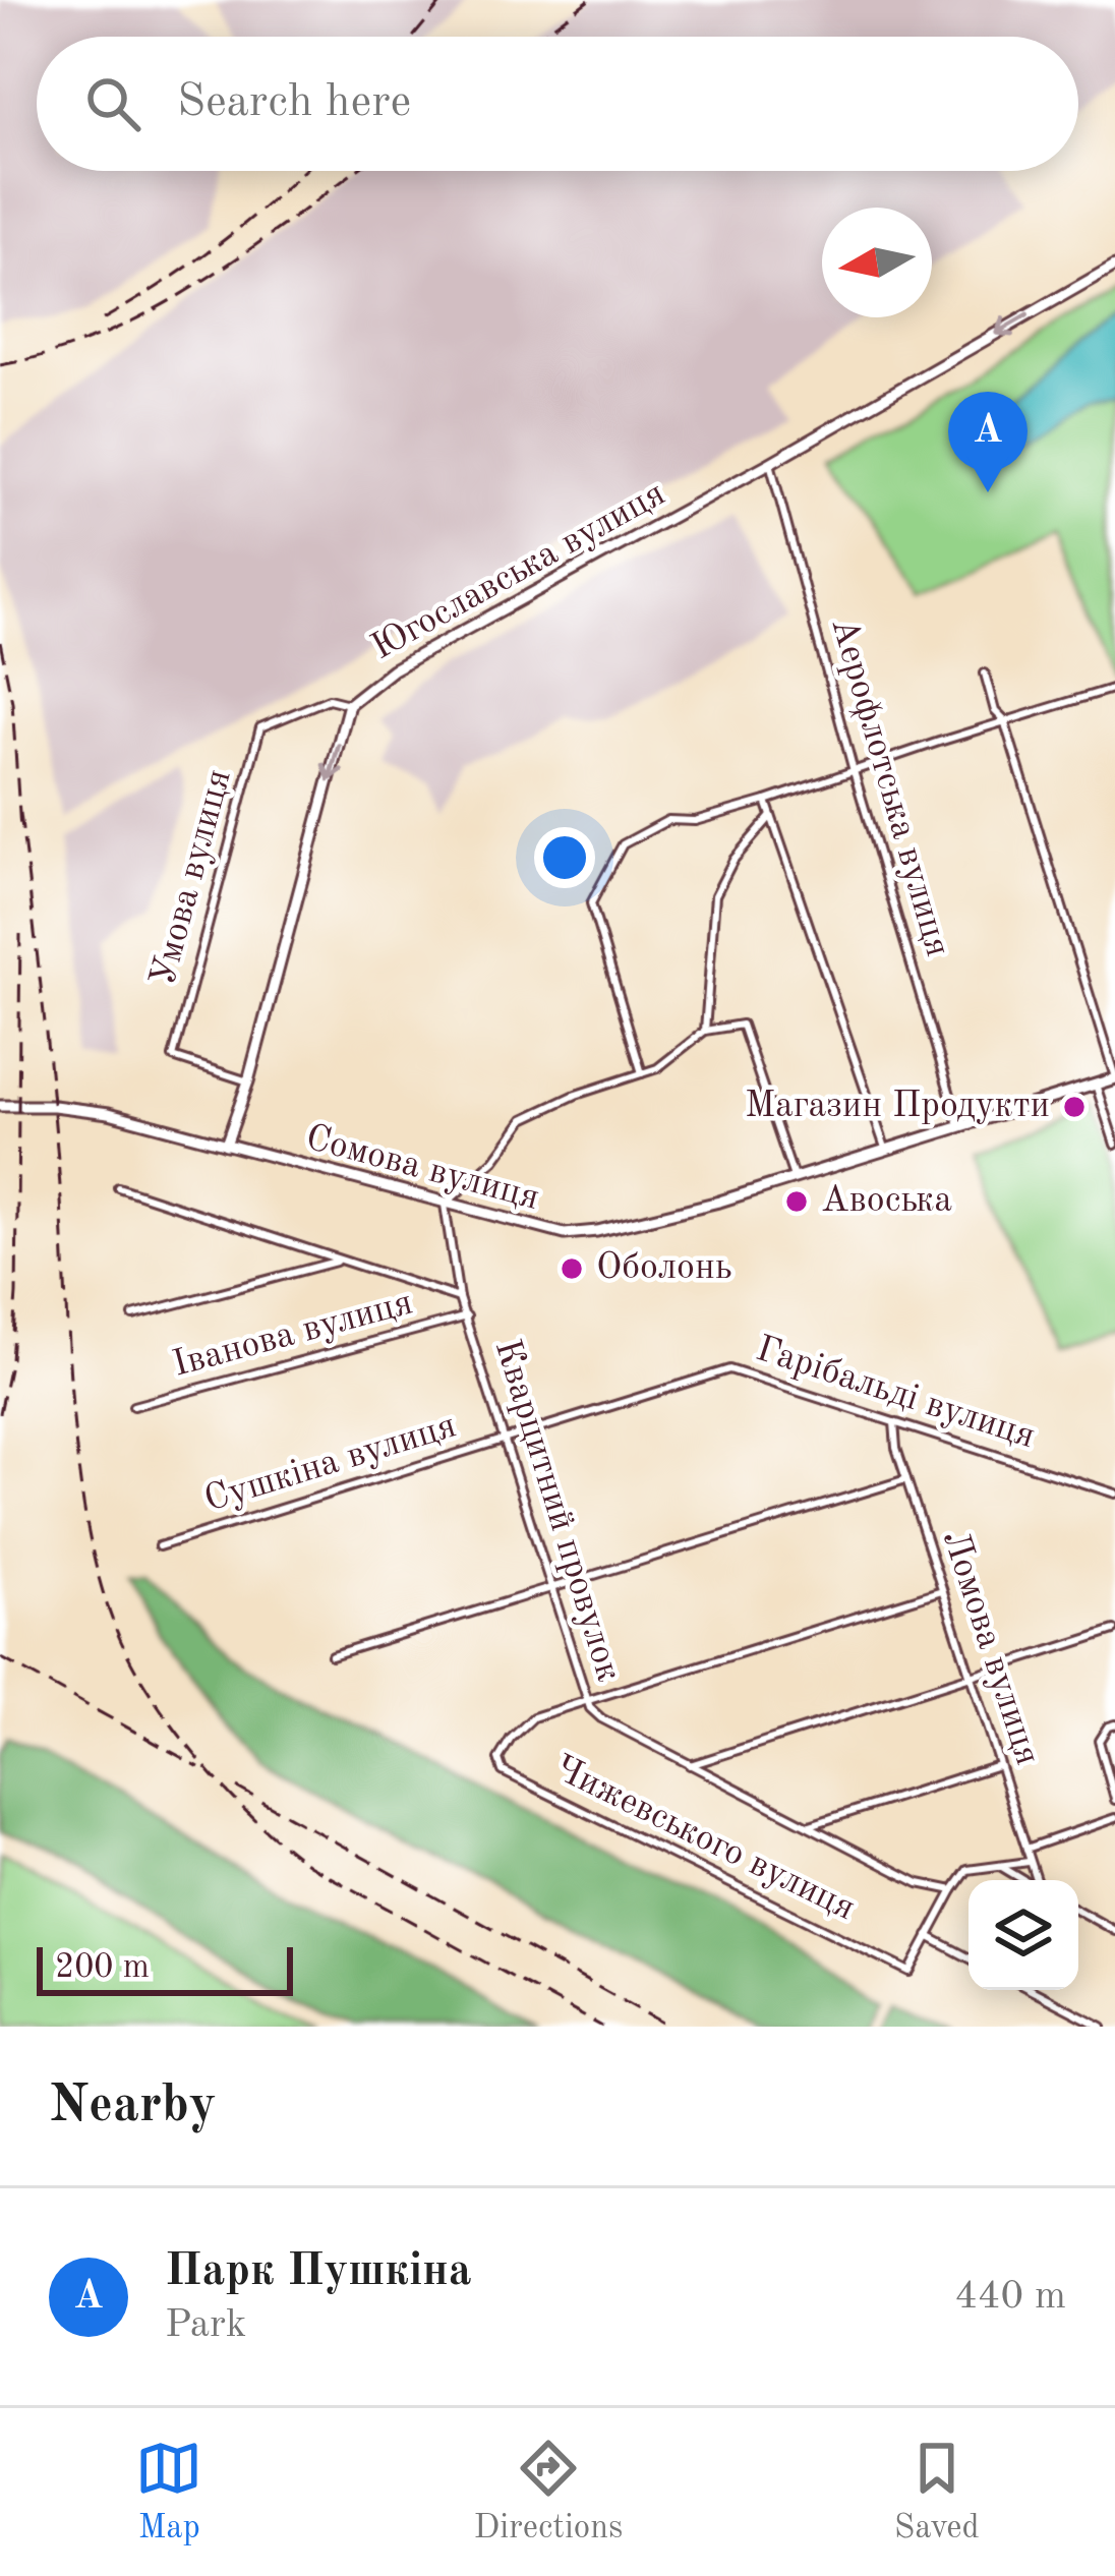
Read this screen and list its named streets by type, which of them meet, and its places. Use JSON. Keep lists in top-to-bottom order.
{
  "streets": {
    "street": [
      "Югославська вулиця",
      "Аерофлотська вулиця",
      "Умова вулиця",
      "Сомова вулиця",
      "Іванова вулиця",
      "Гарібальді вулиця",
      "Сушкіна вулиця",
      "Кварцитний провулок",
      "Ломова вулиця",
      "Чижевського вулиця"
    ]
  },
  "crossings": [
    ["Югославська вулиця", "Аерофлотська вулиця"],
    ["Югославська вулиця", "Умова вулиця"],
    ["Югославська вулиця", "Сомова вулиця"],
    ["Аерофлотська вулиця", "Сомова вулиця"],
    ["Сомова вулиця", "Кварцитний провулок"],
    ["Іванова вулиця", "Кварцитний провулок"],
    ["Гарібальді вулиця", "Сушкіна вулиця"],
    ["Гарібальді вулиця", "Ломова вулиця"],
    ["Сушкіна вулиця", "Кварцитний провулок"],
    ["Кварцитний провулок", "Чижевського вулиця"]
  ],
  "one_way": ["Югославська вулиця"],
  "places": ["Магазин Продукти", "Авоська", "Оболонь"],
  "scale_bar": "200 m",
  "north": "left",
  "page": {
    "search": "Search here",
    "pins": "A",
    "scale": "200 m",
    "heading": "Nearby",
    "list": [
      {
        "mark": "A",
        "name": "Парк Пушкіна",
        "note": "Park",
        "value": "440 m"
      }
    ],
    "nav": ["Map", "Directions", "Saved"]
  }
}
